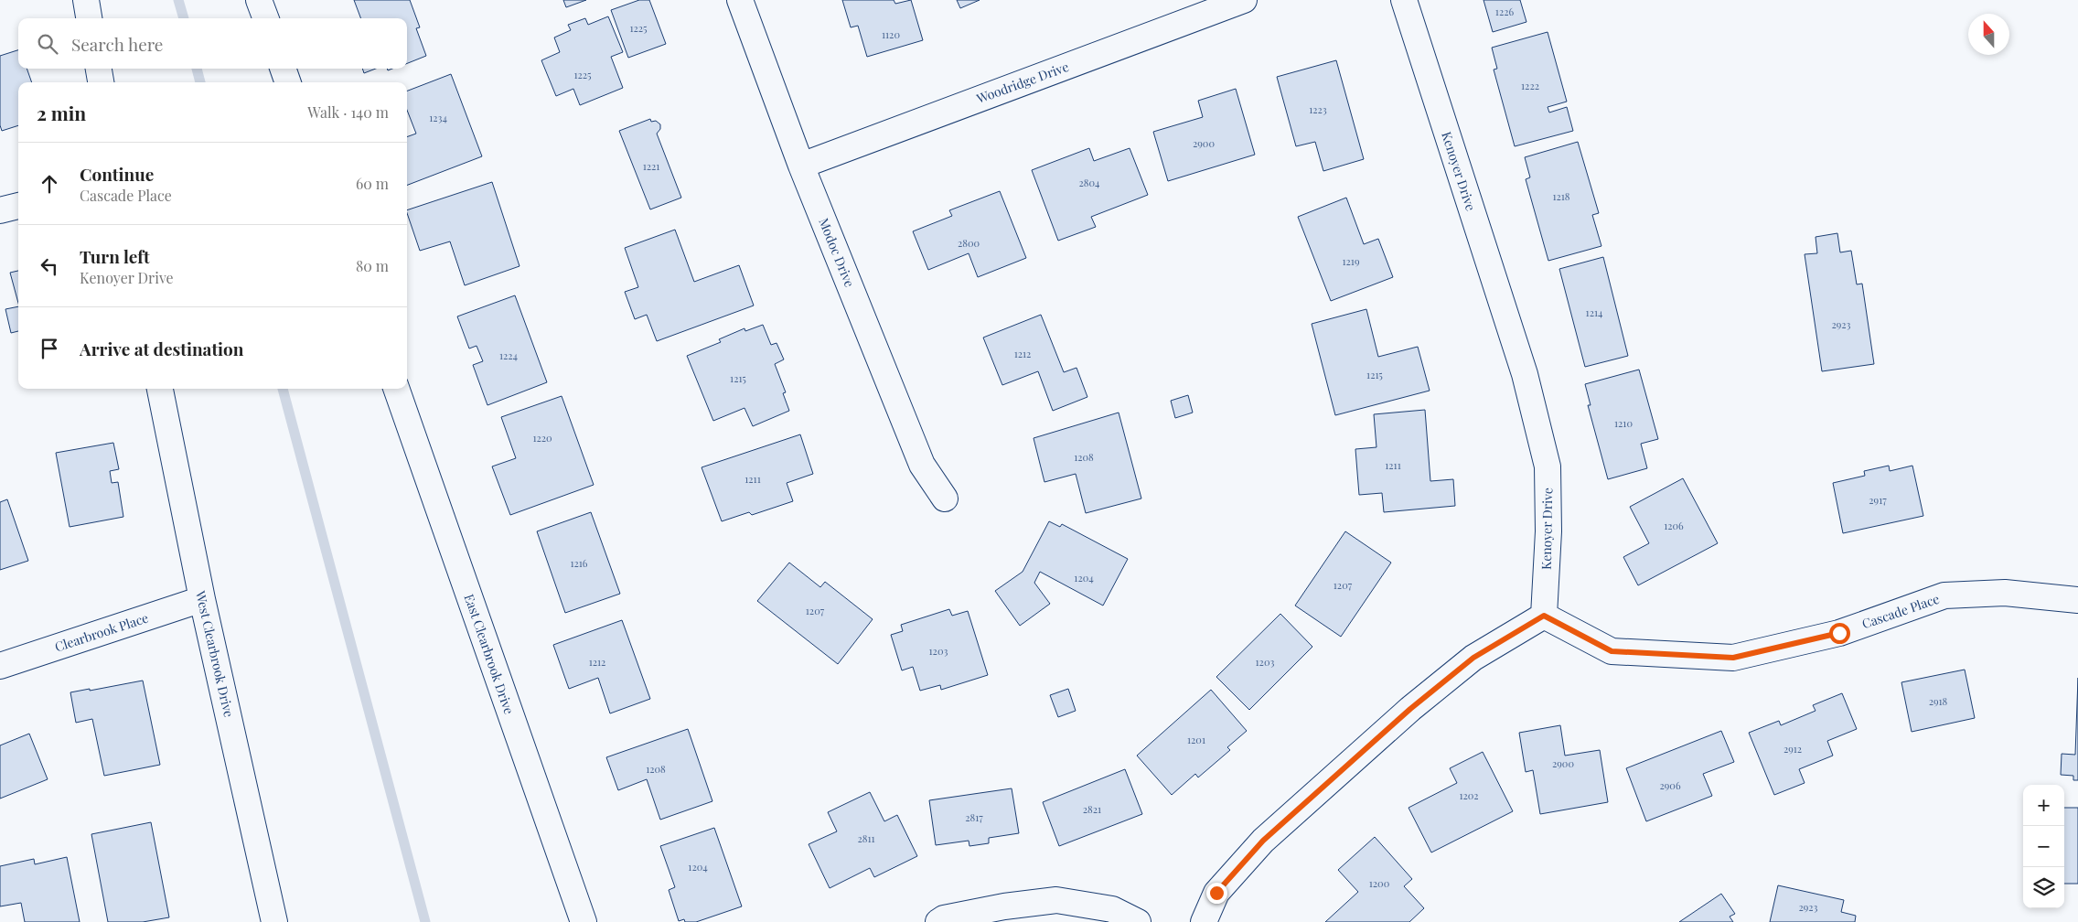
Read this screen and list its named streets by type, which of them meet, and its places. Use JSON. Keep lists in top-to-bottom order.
{
  "streets": {
    "street": [
      "Woodridge Drive",
      "Kenoyer Drive",
      "Modoc Drive",
      "Cascade Place",
      "Clearbrook Place",
      "West Clearbrook Drive",
      "East Clearbrook Drive"
    ]
  },
  "crossings": [
    ["Woodridge Drive", "Modoc Drive"],
    ["Kenoyer Drive", "Cascade Place"],
    ["Clearbrook Place", "West Clearbrook Drive"]
  ],
  "house_numbers": [
    "1226",
    "1225",
    "1120",
    "1225",
    "1222",
    "1223",
    "1234",
    "2900",
    "1221",
    "2804",
    "1218",
    "2800",
    "1219",
    "1214",
    "2923",
    "1212",
    "1224",
    "1215",
    "1215",
    "1210",
    "1220",
    "1208",
    "1211",
    "1211",
    "2917",
    "1206",
    "1216",
    "1204",
    "1207",
    "1207",
    "1203",
    "1212",
    "1203",
    "2918",
    "1201",
    "2912",
    "2900",
    "1208",
    "2906",
    "1202",
    "2821",
    "2817",
    "2811",
    "1204",
    "1200",
    "2923"
  ],
  "north": "top",
  "page": {
    "search": "Search here",
    "heading": ["2 min", "Walk · 140 m"],
    "list": [
      ["Continue", "Cascade Place", "60 m"],
      ["Turn left", "Kenoyer Drive", "80 m"],
      "Arrive at destination"
    ],
    "map_buttons": ["+", "−"]
  }
}
